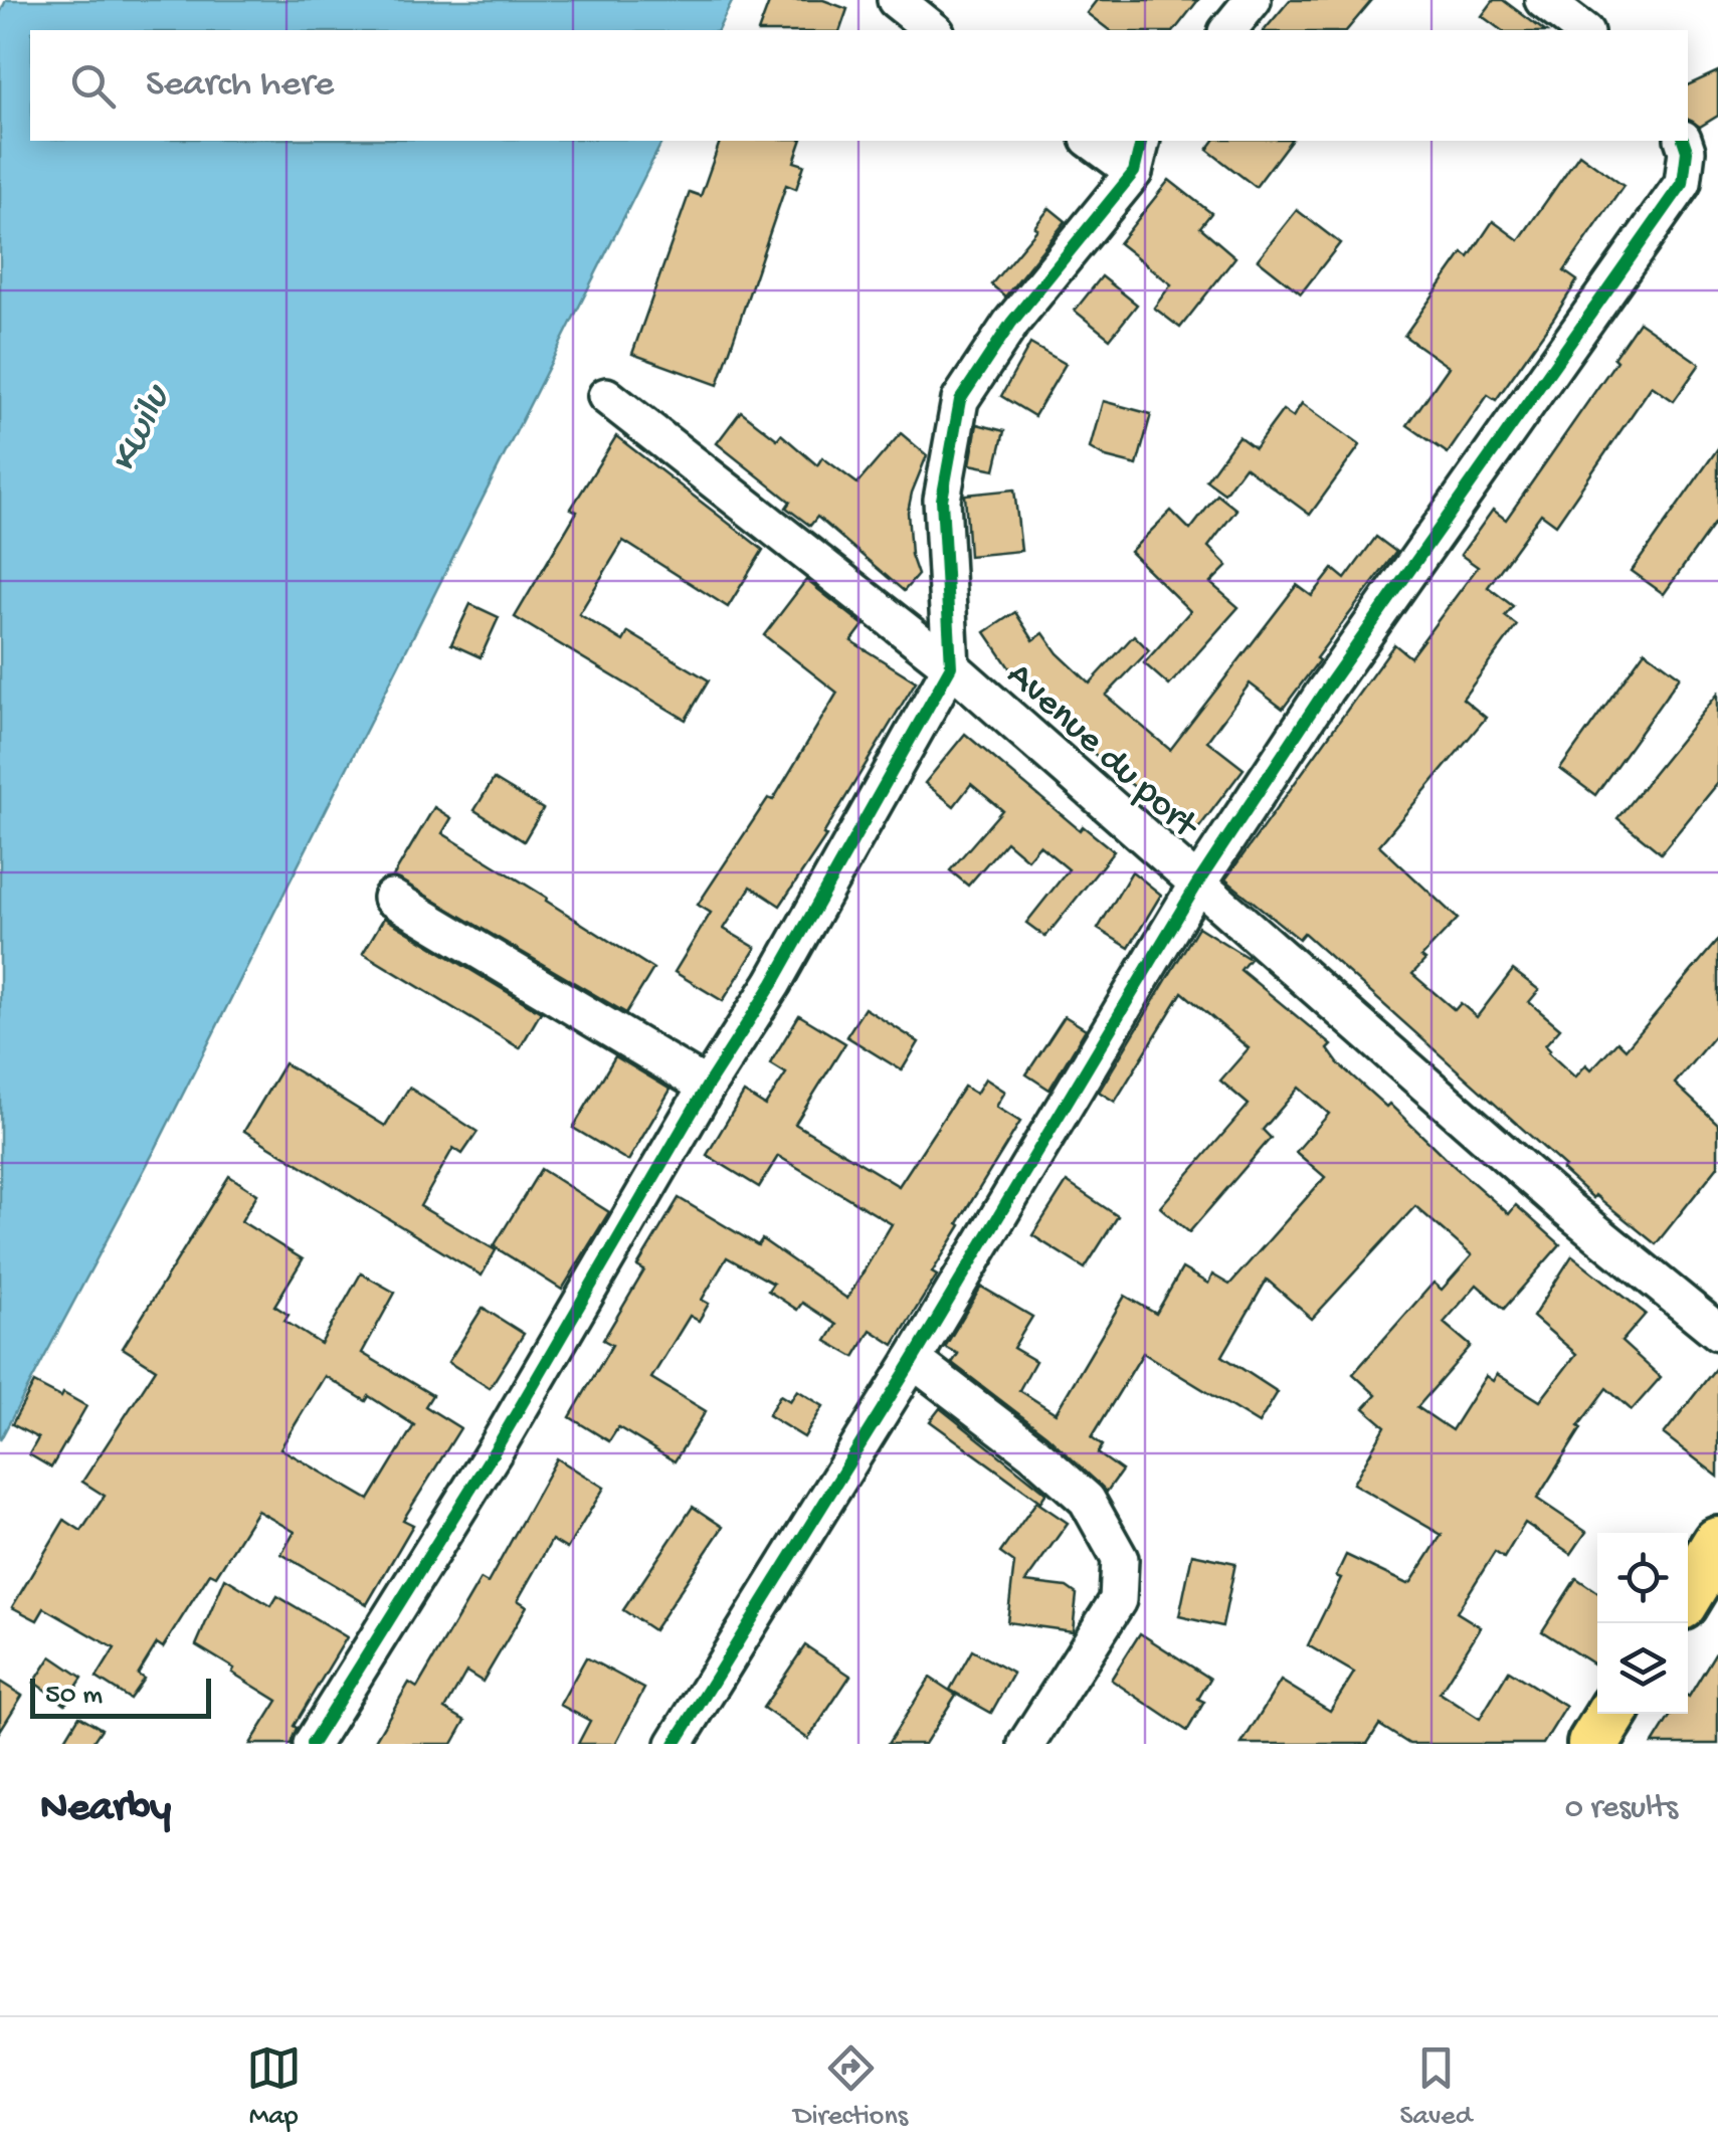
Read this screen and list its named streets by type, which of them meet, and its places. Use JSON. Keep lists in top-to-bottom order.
{
  "streets": {
    "street": ["Avenue du port"]
  },
  "water": ["Kwilu"],
  "scale_bar": "50 m",
  "page": {
    "search": "Search here",
    "scale": "50 m",
    "heading": ["Nearby", "0 results"],
    "nav": ["Map", "Directions", "Saved"]
  }
}
